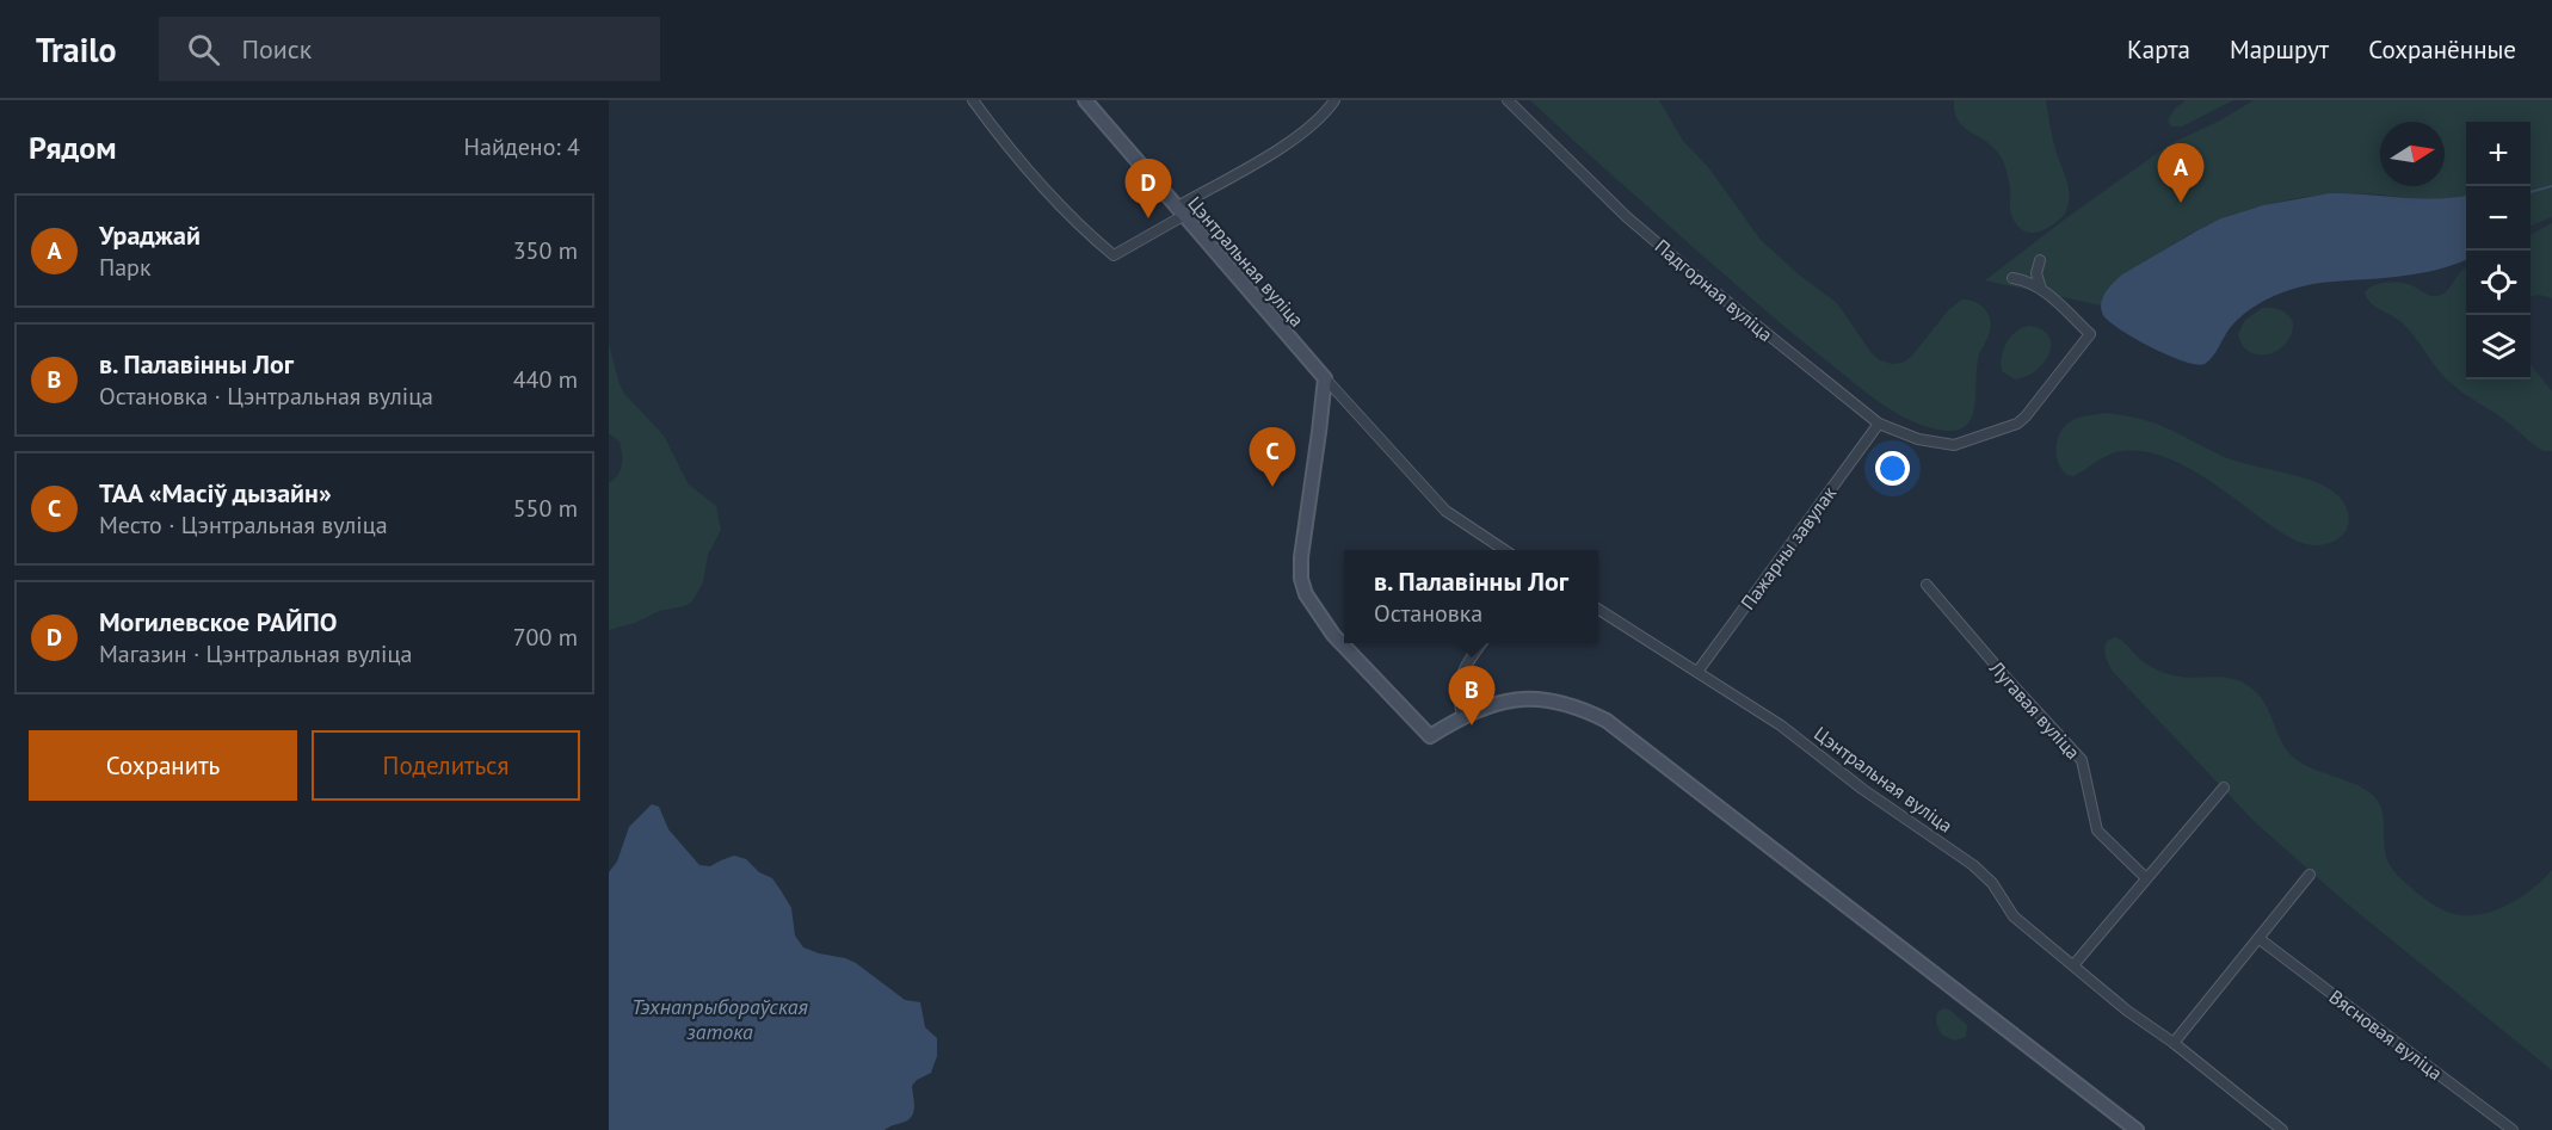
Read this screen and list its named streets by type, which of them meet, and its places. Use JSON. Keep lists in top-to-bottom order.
{
  "streets": {
    "street": [
      "Цэнтральная вуліца",
      "Падгорная вуліца",
      "Пажарны завулак",
      "Лугавая вуліца",
      "Вясновая вуліца"
    ]
  },
  "crossings": [
    ["Цэнтральная вуліца", "Пажарны завулак"],
    ["Падгорная вуліца", "Пажарны завулак"]
  ],
  "water": ["Тэхнапрыбораўская затока"],
  "north": "right",
  "page": {
    "header": "Trailo",
    "search": "Поиск",
    "nav": ["Карта", "Маршрут", "Сохранённые"],
    "heading": ["Рядом", "Найдено: 4"],
    "map_buttons": ["+", "−"],
    "pins": [
      "A",
      "D",
      "C",
      "B"
    ],
    "list": [
      {
        "mark": "A",
        "name": "Ураджай",
        "note": "Парк",
        "value": "350 m"
      },
      {
        "mark": "B",
        "name": "в. Палавінны Лог",
        "note": "Остановка · Цэнтральная вуліца",
        "value": "440 m"
      },
      {
        "mark": "C",
        "name": "ТАА «Масіў дызайн»",
        "note": "Место · Цэнтральная вуліца",
        "value": "550 m"
      },
      {
        "mark": "D",
        "name": "Могилевское РАЙПО",
        "note": "Магазин · Цэнтральная вуліца",
        "value": "700 m"
      }
    ],
    "popup": ["в. Палавінны Лог", "Остановка"],
    "buttons": ["Сохранить", "Поделиться"]
  }
}
